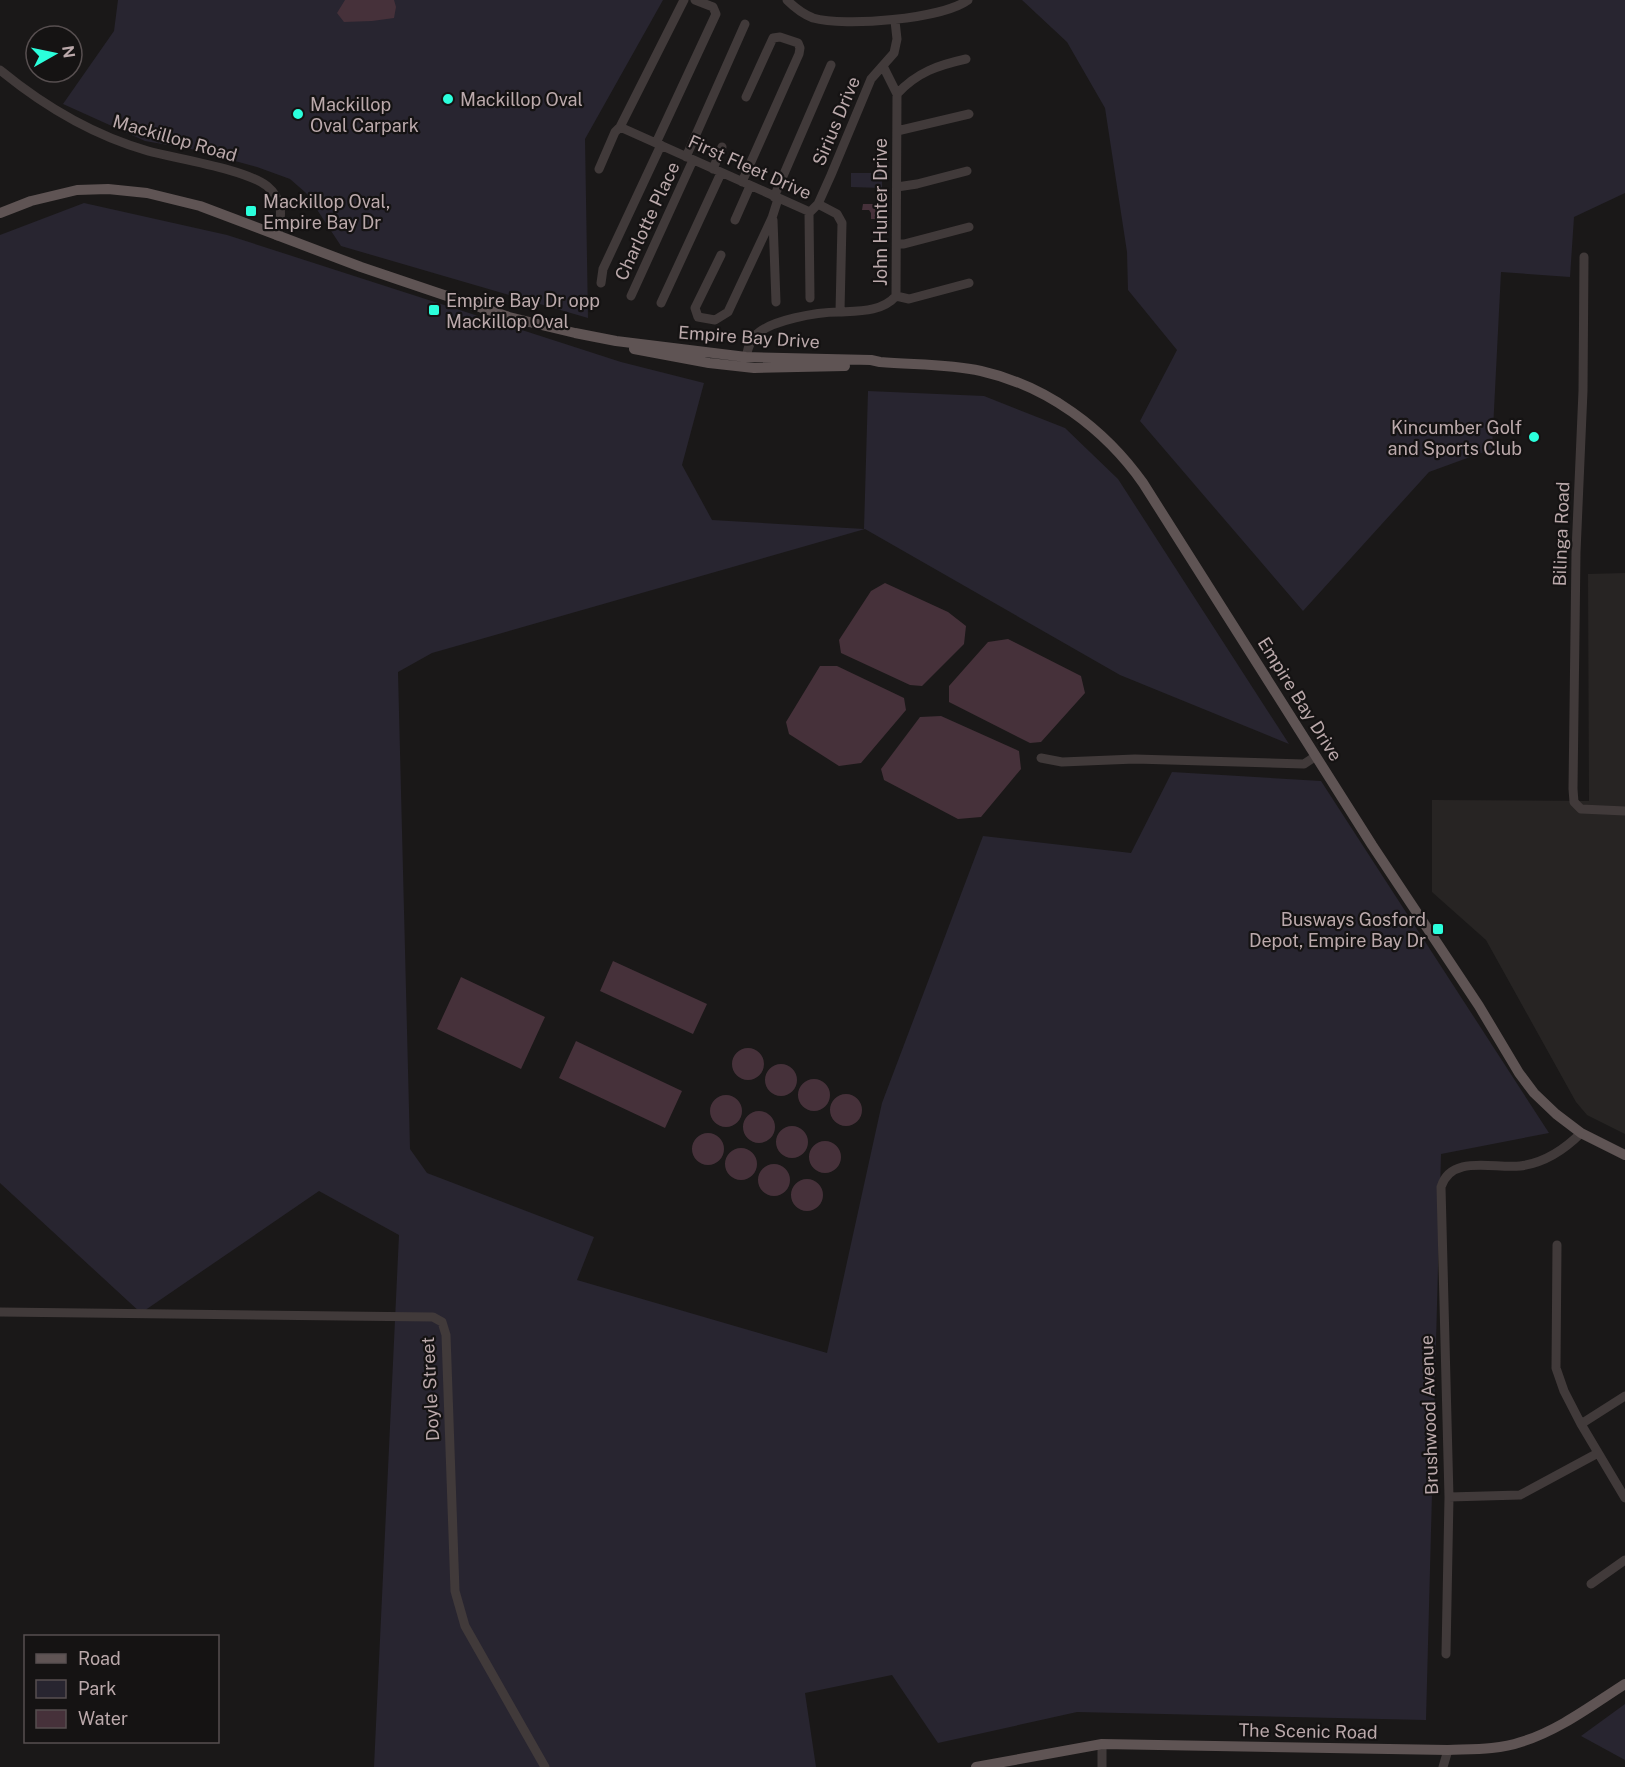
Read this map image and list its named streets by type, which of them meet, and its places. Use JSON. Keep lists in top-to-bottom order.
{
  "streets": {
    "main road": ["Empire Bay Drive", "The Scenic Road"],
    "street": [
      "Sirius Drive",
      "Mackillop Road",
      "First Fleet Drive",
      "John Hunter Drive",
      "Charlotte Place",
      "Bilinga Road",
      "Doyle Street",
      "Brushwood Avenue"
    ]
  },
  "crossings": [
    ["Sirius Drive", "First Fleet Drive"],
    ["Sirius Drive", "John Hunter Drive"],
    ["Mackillop Road", "Empire Bay Drive"],
    ["First Fleet Drive", "John Hunter Drive"],
    ["First Fleet Drive", "Charlotte Place"],
    ["John Hunter Drive", "Empire Bay Drive"],
    ["Empire Bay Drive", "Brushwood Avenue"]
  ],
  "places": {
    "other": ["Mackillop Oval", "Mackillop Oval Carpark", "Kincumber Golf and Sports Club"],
    "transit": ["Mackillop Oval, Empire Bay Dr", "Empire Bay Dr opp Mackillop Oval", "Busways Gosford Depot, Empire Bay Dr"]
  },
  "legend": ["Road", "Park", "Water"],
  "north": "right"
}
